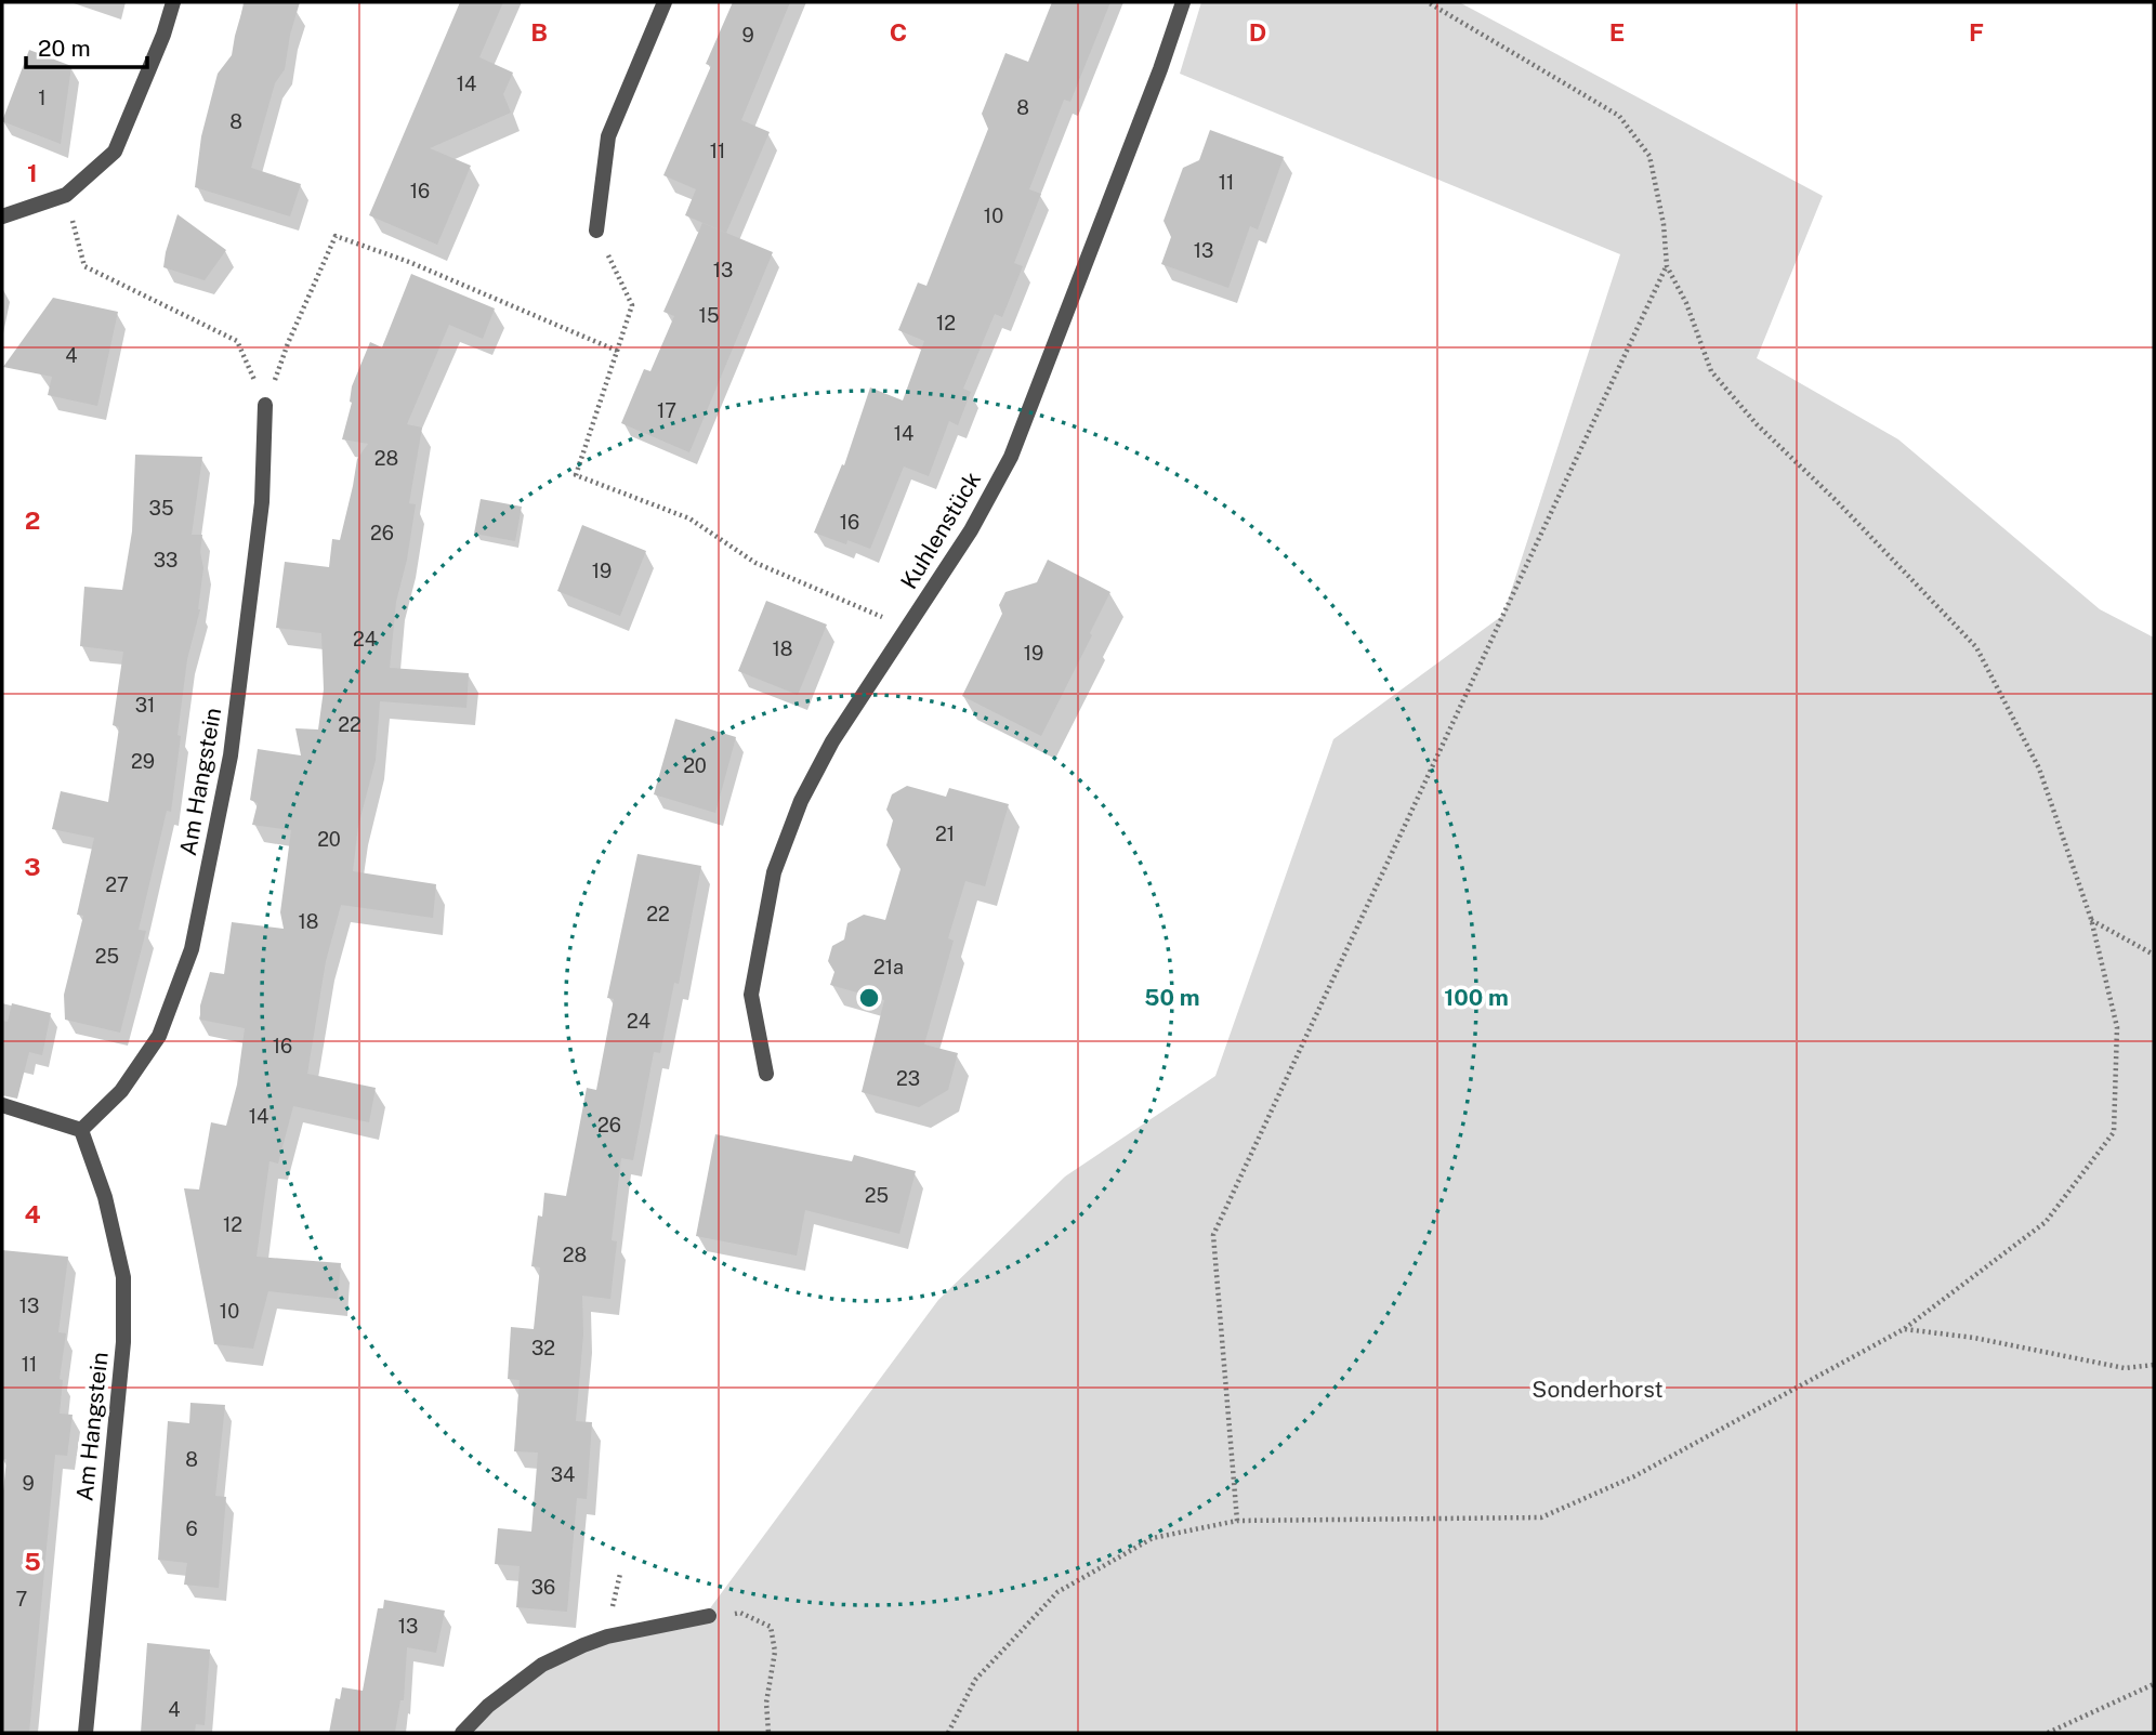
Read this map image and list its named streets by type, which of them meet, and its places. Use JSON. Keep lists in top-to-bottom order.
{
  "streets": {
    "street": ["Kuhlenstück", "Am Hangstein"]
  },
  "parks": ["Sonderhorst"],
  "house_numbers": [
    "9",
    "14",
    "1",
    "8",
    "8",
    "11",
    "11",
    "16",
    "10",
    "13",
    "13",
    "15",
    "12",
    "4",
    "17",
    "14",
    "28",
    "35",
    "16",
    "26",
    "33",
    "19",
    "24",
    "18",
    "19",
    "31",
    "22",
    "29",
    "20",
    "21",
    "20",
    "27",
    "22",
    "18",
    "25",
    "21a",
    "24",
    "16",
    "23",
    "14",
    "26",
    "25",
    "12",
    "28",
    "13",
    "10",
    "32",
    "11",
    "8",
    "34",
    "9",
    "6",
    "36",
    "7",
    "13",
    "4"
  ],
  "scale_bar": "20 m",
  "grid": {
    "columns": [
      "B",
      "C",
      "D",
      "E",
      "F"
    ],
    "rows": [
      "1",
      "2",
      "3",
      "4",
      "5"
    ]
  },
  "rings": ["50 m", "100 m"]
}
